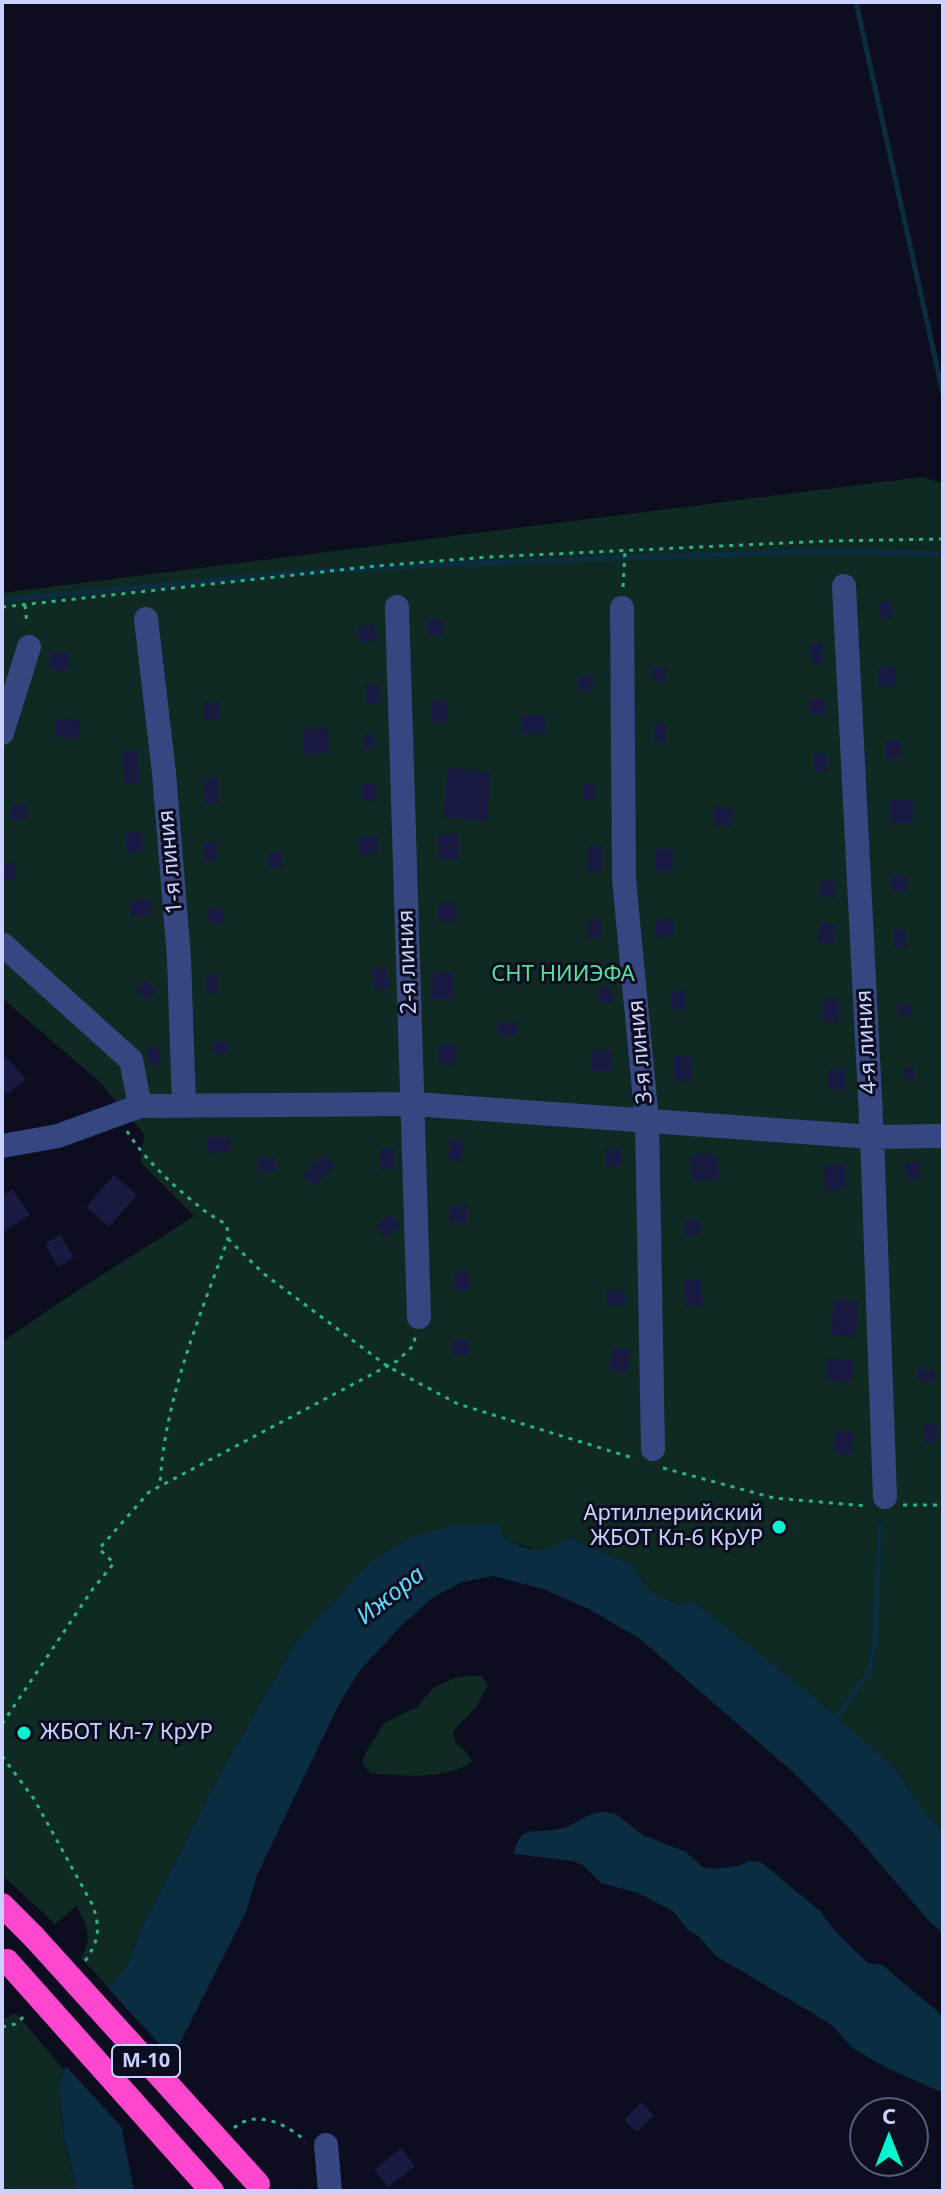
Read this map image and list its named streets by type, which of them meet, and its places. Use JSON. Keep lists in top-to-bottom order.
{
  "streets": {
    "highway": ["М-10"],
    "street": [
      "1-я линия",
      "2-я линия",
      "4-я линия",
      "3-я линия"
    ]
  },
  "water": ["Ижора"],
  "parks": ["СНТ НИИЭФА"],
  "places": ["Артиллерийский ЖБОТ Кл-6 КрУР", "ЖБОТ Кл-7 КрУР"],
  "north": "top"
}
